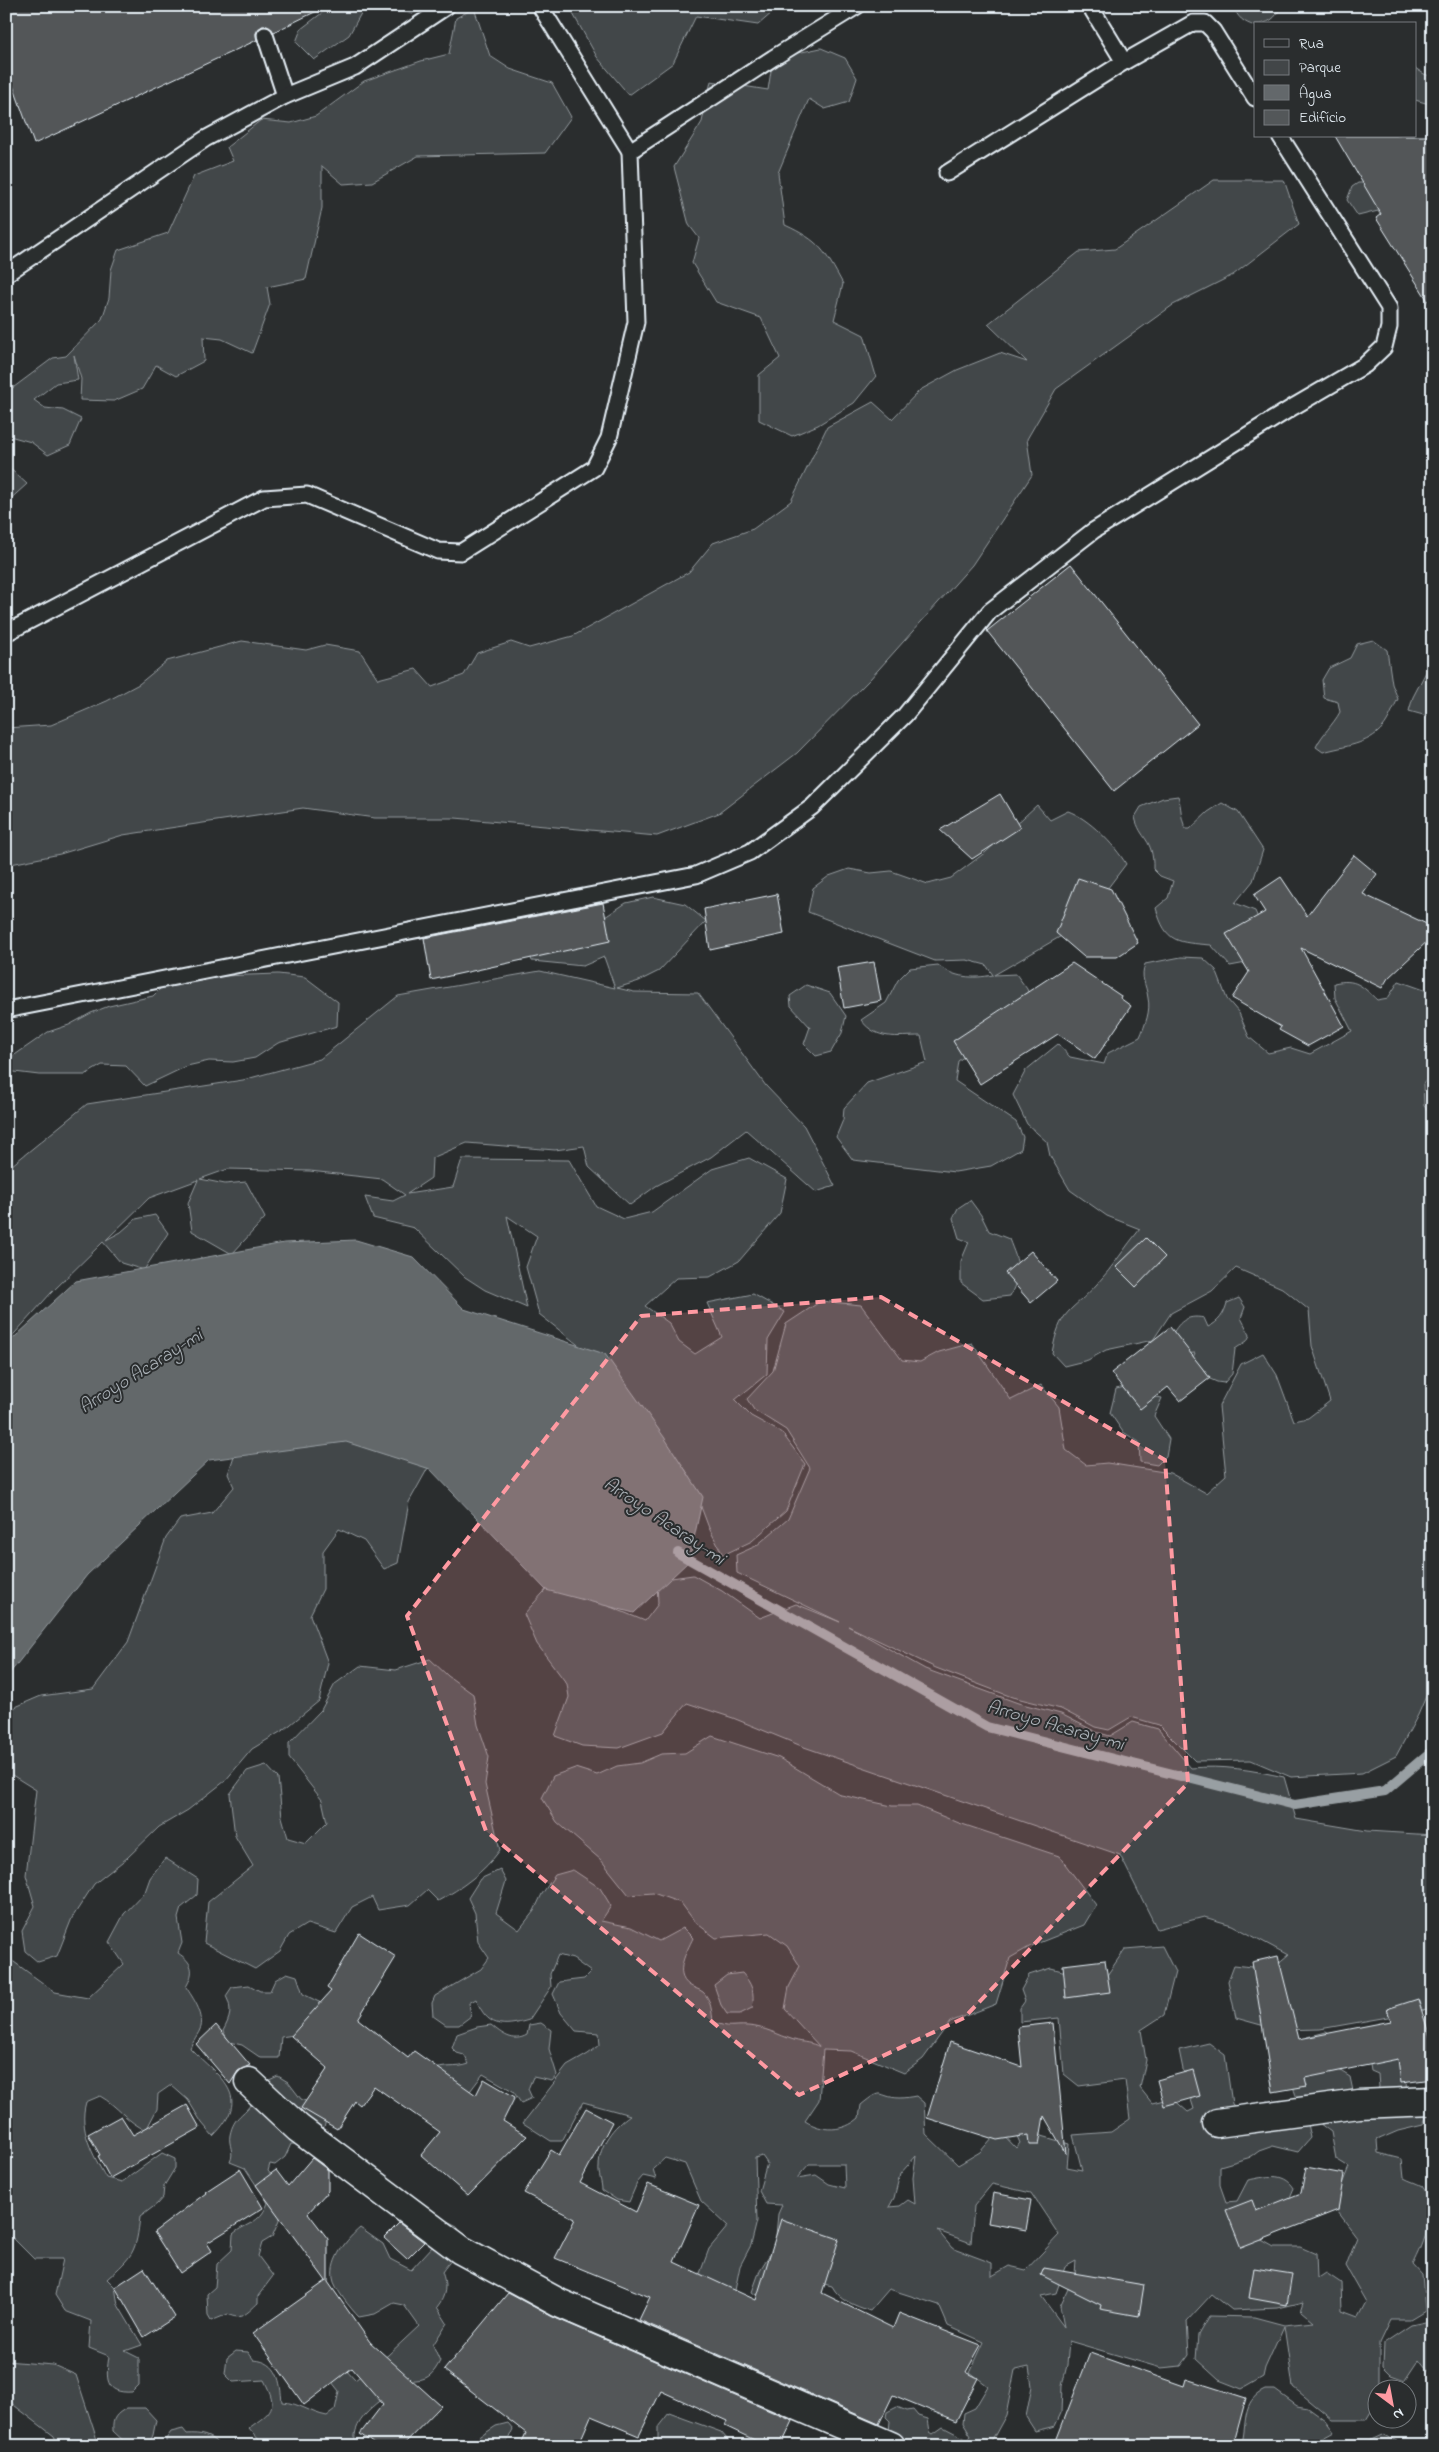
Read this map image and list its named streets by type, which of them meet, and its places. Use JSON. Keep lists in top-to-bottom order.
{
  "water": ["Arroyo Acaray-mi"],
  "legend": [
    "Rua",
    "Parque",
    "Água",
    "Edifício"
  ],
  "north": "bottom right"
}
